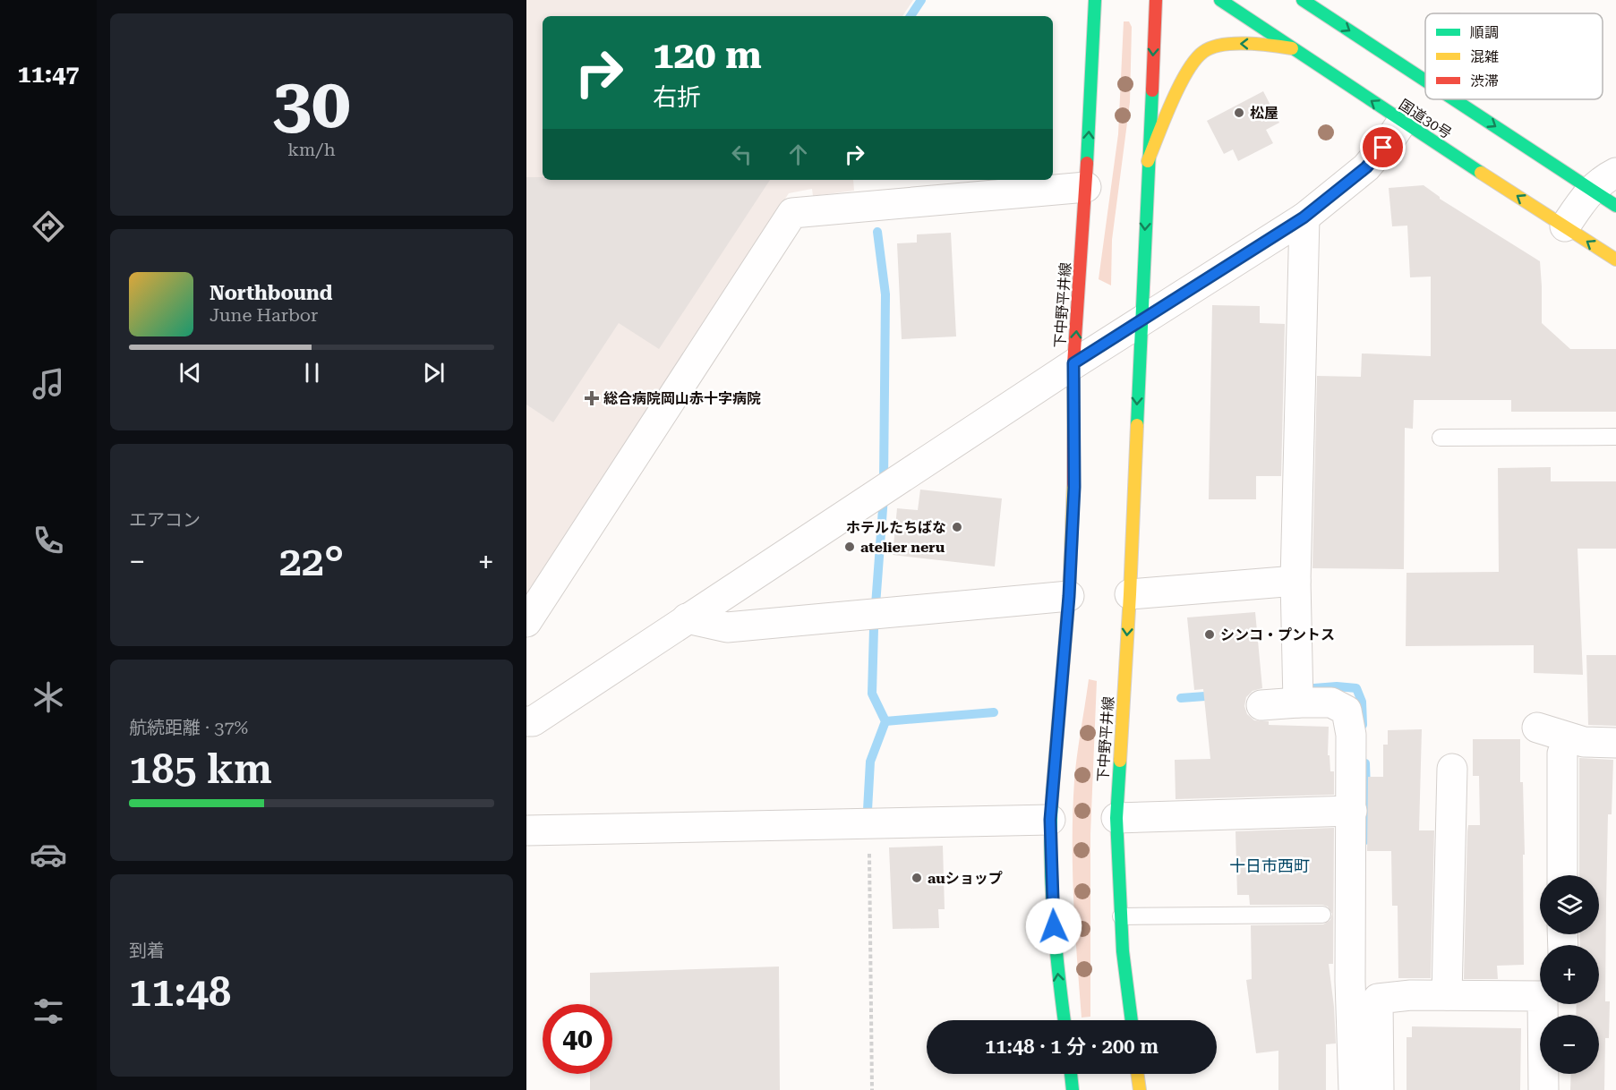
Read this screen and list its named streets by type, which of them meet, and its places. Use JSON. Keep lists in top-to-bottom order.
{
  "streets": {
    "main road": ["国道30号", "下中野平井線"]
  },
  "districts": ["十日市西町"],
  "places": {
    "other": [
      "松屋",
      "ホテルたちばな",
      "atelier neru",
      "シンコ・プントス",
      "auショップ"
    ],
    "health": ["総合病院岡山赤十字病院"]
  },
  "legend": ["順調", "混雑", "渋滞"],
  "page": {
    "tabs": "11:47",
    "tile": [
      ["30", "km/h"],
      "エアコン",
      ["航続距離 · 37%", "185 km"],
      ["到着", "11:48"]
    ],
    "turn": ["120 m", "右折"],
    "song": ["Northbound", "June Harbor"],
    "heat": ["−", "22°", "+"],
    "map_buttons": ["+", "−"],
    "limit": "40",
    "trip": "11:48 · 1 分 · 200 m"
  }
}
